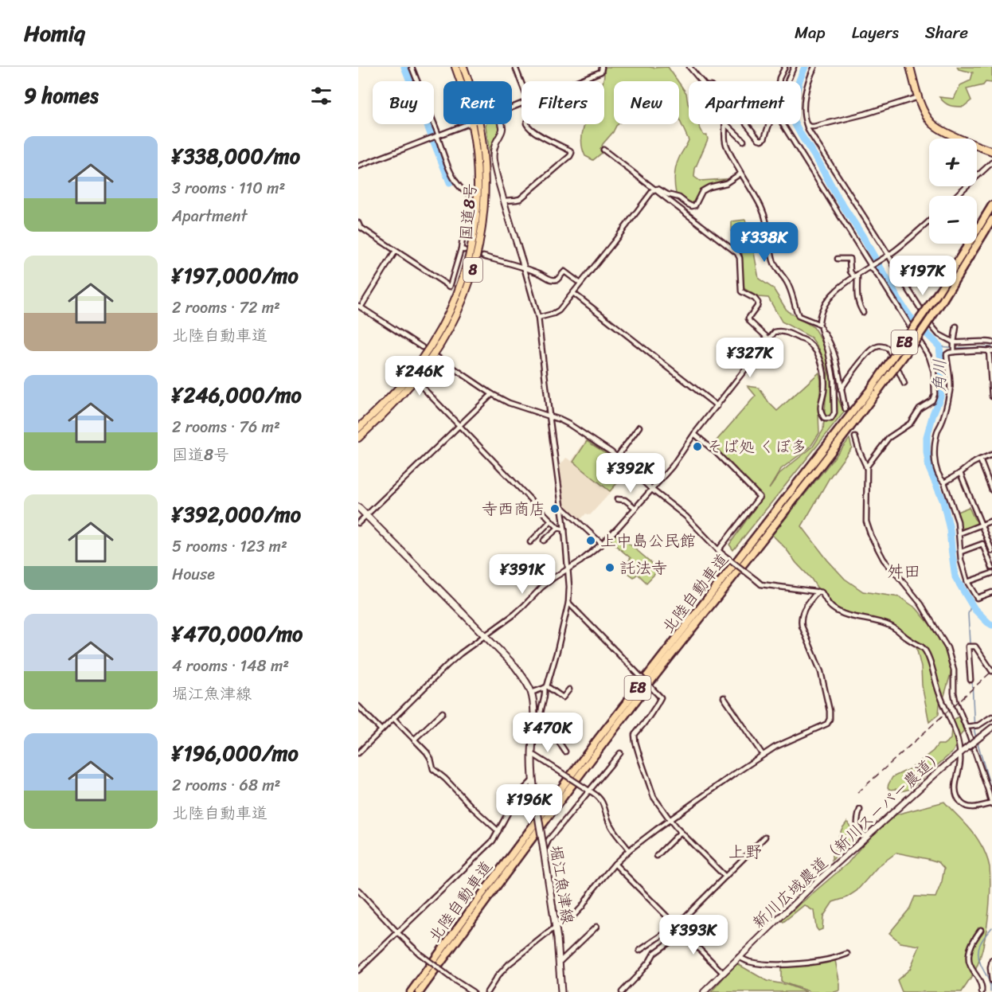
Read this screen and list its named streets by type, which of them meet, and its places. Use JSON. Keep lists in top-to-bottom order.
{
  "streets": {
    "highway": ["E8", "北陸自動車道"],
    "main road": ["国道8号", "8", "堀江魚津線"],
    "street": ["新川広域農道（新川スーパー農道）"]
  },
  "districts": ["舛田", "上野"],
  "water": ["角川"],
  "places": [
    "そば処 くぼ多",
    "寺西商店",
    "上中島公民館",
    "託法寺"
  ],
  "page": {
    "header": "Homiq",
    "nav": ["Map", "Layers", "Share"],
    "heading": "9 homes",
    "chip": [
      "Buy",
      "Rent",
      "Filters",
      "New",
      "Apartment"
    ],
    "list": [
      {
        "name": "¥338,000/mo",
        "note": "3 rooms · 110 m² · Apartment"
      },
      {
        "name": "¥197,000/mo",
        "note": "2 rooms · 72 m² · 北陸自動車道"
      },
      {
        "name": "¥246,000/mo",
        "note": "2 rooms · 76 m² · 国道8号"
      },
      {
        "name": "¥392,000/mo",
        "note": "5 rooms · 123 m² · House"
      },
      {
        "name": "¥470,000/mo",
        "note": "4 rooms · 148 m² · 堀江魚津線"
      },
      {
        "name": "¥196,000/mo",
        "note": "2 rooms · 68 m² · 北陸自動車道"
      }
    ],
    "map_buttons": ["+", "−"],
    "price": [
      "¥338K",
      "¥197K",
      "¥327K",
      "¥246K",
      "¥392K",
      "¥391K",
      "¥470K",
      "¥196K",
      "¥393K"
    ]
  }
}
